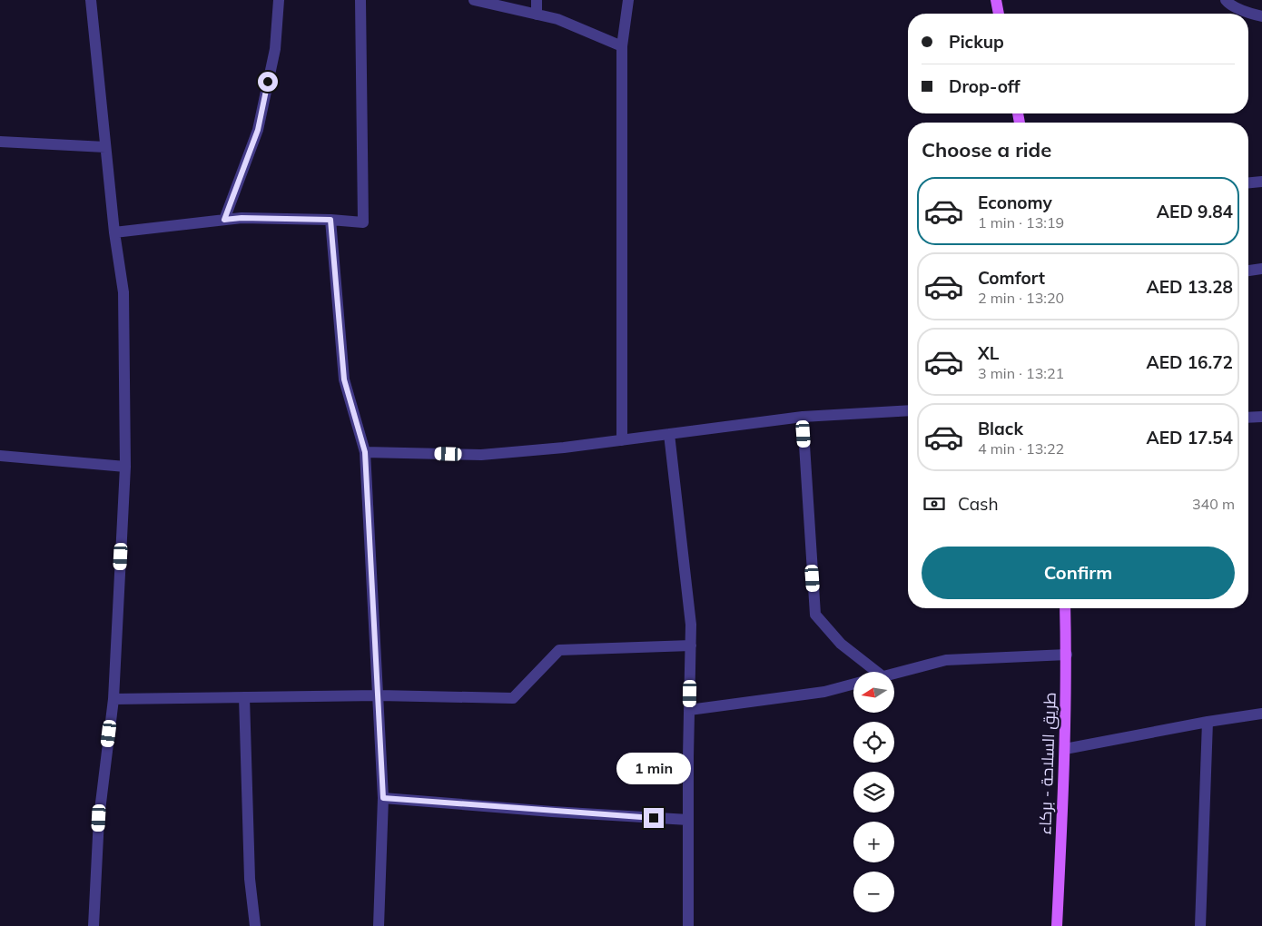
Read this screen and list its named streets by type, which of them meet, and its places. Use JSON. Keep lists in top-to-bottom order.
{
  "streets": {
    "main road": ["طريق السلاحة - بركاء"]
  },
  "north": "left",
  "page": {
    "banner": ["Pickup", "Drop-off"],
    "heading": "Choose a ride",
    "list": [
      {
        "name": "Economy",
        "note": "1 min · 13:19",
        "value": "AED 9.84"
      },
      {
        "name": "Comfort",
        "note": "2 min · 13:20",
        "value": "AED 13.28"
      },
      {
        "name": "XL",
        "note": "3 min · 13:21",
        "value": "AED 16.72"
      },
      {
        "name": "Black",
        "note": "4 min · 13:22",
        "value": "AED 17.54"
      }
    ],
    "pay": ["Cash", "340 m"],
    "buttons": "Confirm",
    "map_buttons": ["+", "−"],
    "bubble": "1 min"
  }
}
